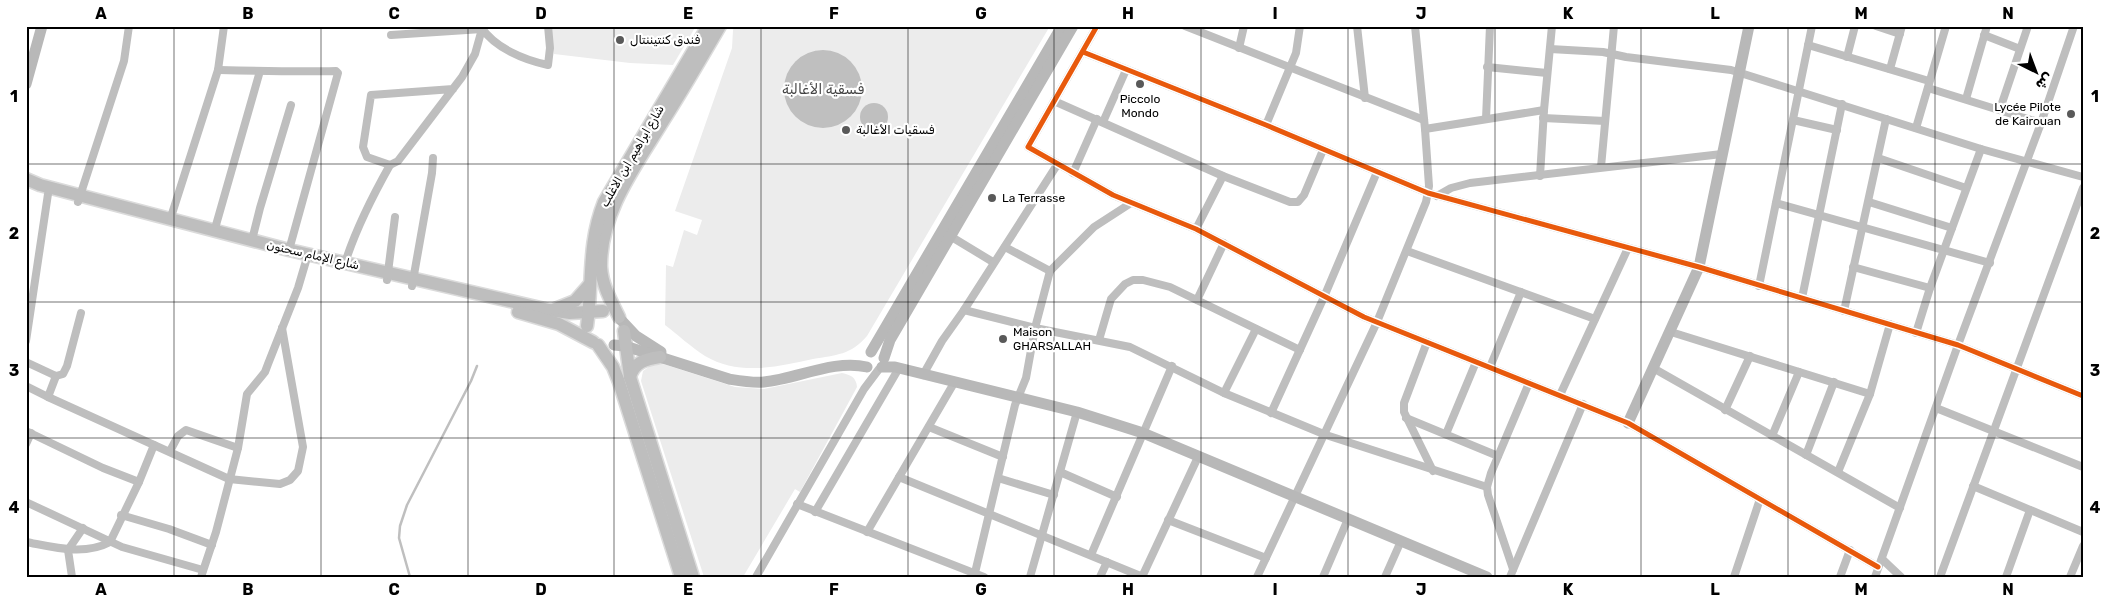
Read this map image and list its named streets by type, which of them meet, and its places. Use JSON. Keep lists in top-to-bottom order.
{
  "streets": {
    "main road": ["شارع ابراهيم ابن الاغلب", "شارع الإمام سحنون"]
  },
  "crossings": [
    ["شارع ابراهيم ابن الاغلب", "شارع الإمام سحنون"]
  ],
  "water": ["فسقية الأغالبة"],
  "places": [
    "فندق كنتيننتال",
    "Piccolo Mondo",
    "Lycée Pilote de Kairouan",
    "فسقيات الأغالبة",
    "La Terrasse",
    "Maison GHARSALLAH"
  ],
  "north": "bottom right",
  "grid": {
    "columns": [
      "A",
      "B",
      "C",
      "D",
      "E",
      "F",
      "G",
      "H",
      "I",
      "J",
      "K",
      "L",
      "M",
      "N"
    ],
    "rows": [
      "1",
      "2",
      "3",
      "4"
    ]
  }
}
